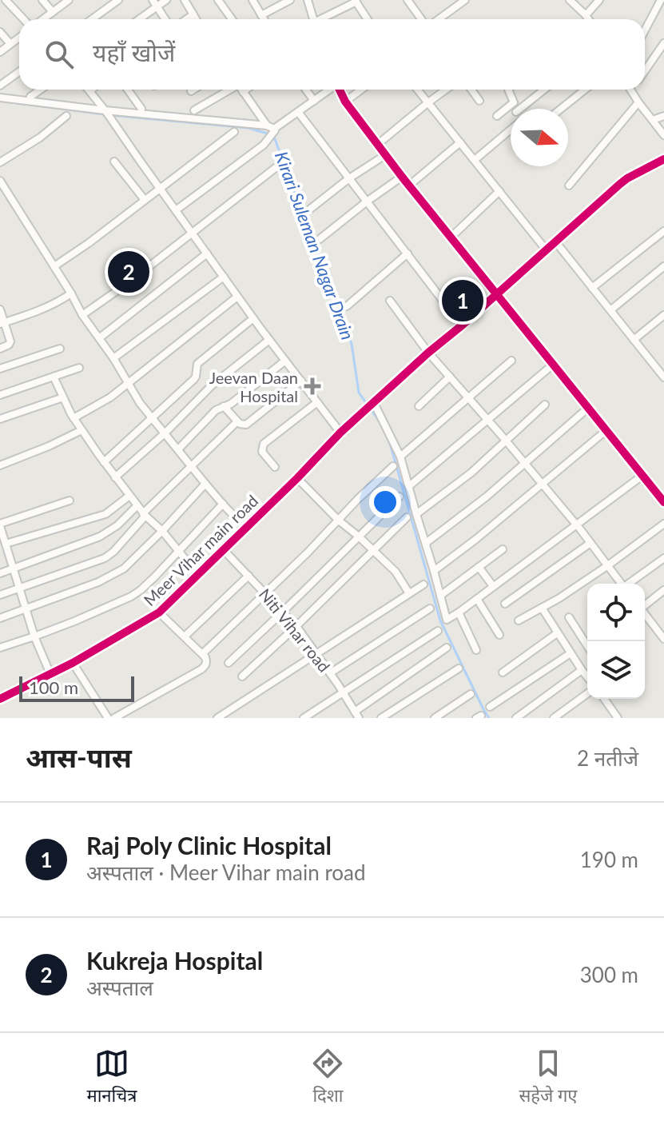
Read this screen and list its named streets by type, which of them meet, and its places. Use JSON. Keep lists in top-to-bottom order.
{
  "streets": {
    "street": ["Meer Vihar main road", "Niti Vihar road"]
  },
  "crossings": [
    ["Meer Vihar main road", "Niti Vihar road"]
  ],
  "water": ["Kirari Suleman Nagar Drain"],
  "places": {
    "health": ["Jeevan Daan Hospital"]
  },
  "scale_bar": "100 m",
  "north": "right",
  "page": {
    "search": "यहाँ खोजें",
    "pins": ["2", "1"],
    "scale": "100 m",
    "heading": ["आस-पास", "2 नतीजे"],
    "list": [
      {
        "mark": "1",
        "name": "Raj Poly Clinic Hospital",
        "note": "अस्पताल · Meer Vihar main road",
        "value": "190 m"
      },
      {
        "mark": "2",
        "name": "Kukreja Hospital",
        "note": "अस्पताल",
        "value": "300 m"
      }
    ],
    "nav": ["मानचित्र", "दिशा", "सहेजे गए"]
  }
}
